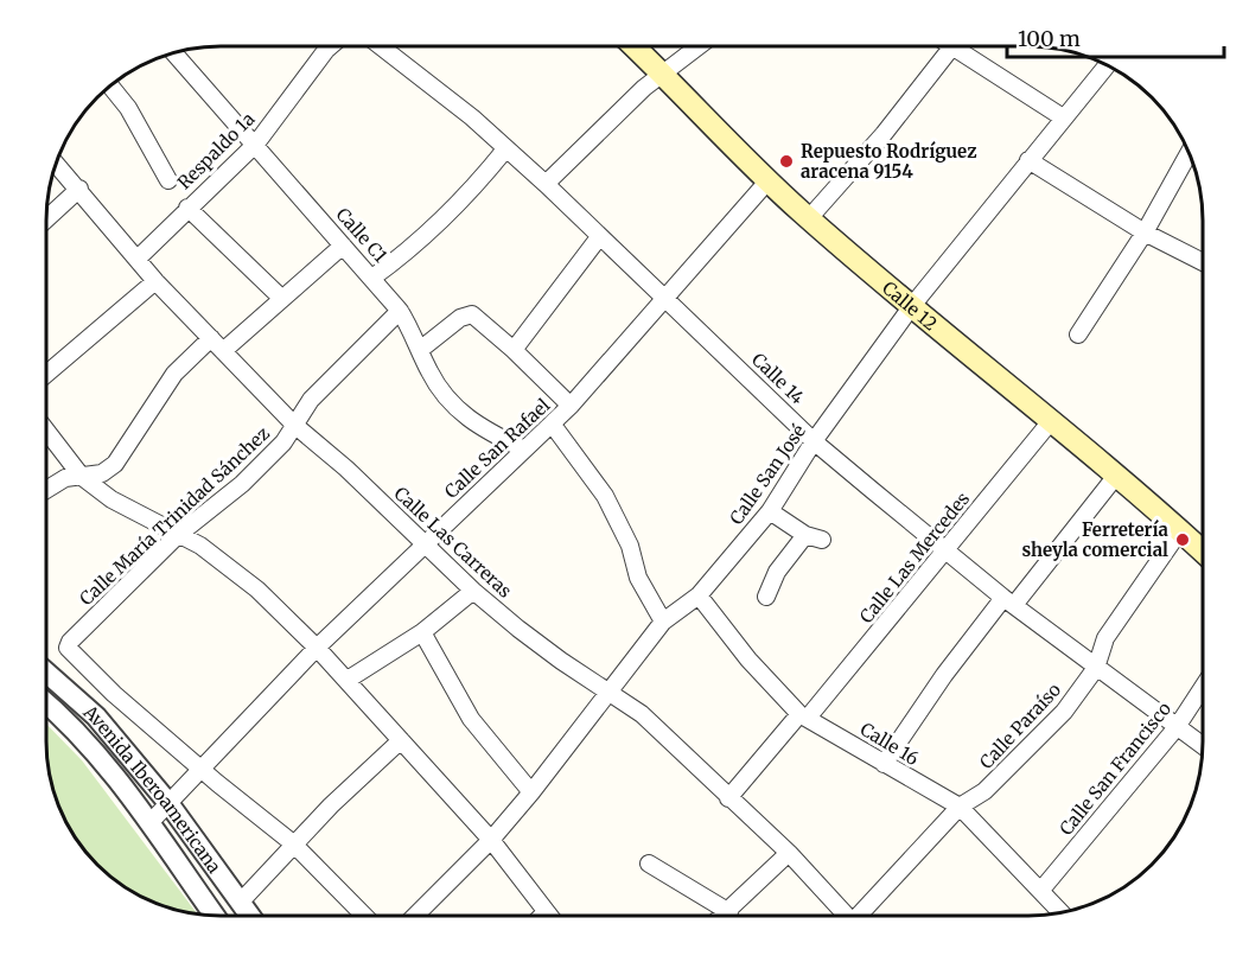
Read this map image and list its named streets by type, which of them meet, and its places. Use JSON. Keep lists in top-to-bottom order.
{
  "streets": {
    "main road": ["Calle 12"],
    "street": [
      "Respaldo 1a",
      "Calle C1",
      "Calle 14",
      "Calle San Rafael",
      "Calle San José",
      "Calle María Trinidad Sánchez",
      "Calle Las Carreras",
      "Calle Las Mercedes",
      "Calle Paraíso",
      "Calle 16",
      "Calle San Francisco",
      "Avenida Iberoamericana"
    ]
  },
  "crossings": [
    ["Respaldo 1a", "Calle C1"],
    ["Respaldo 1a", "Calle Las Carreras"],
    ["Calle C1", "Calle San Rafael"],
    ["Calle C1", "Calle María Trinidad Sánchez"],
    ["Calle 12", "Calle San Rafael"],
    ["Calle 12", "Calle San José"],
    ["Calle 12", "Calle Las Mercedes"],
    ["Calle 12", "Calle Paraíso"],
    ["Calle 14", "Calle San Rafael"],
    ["Calle 14", "Calle San José"],
    ["Calle 14", "Calle Las Mercedes"],
    ["Calle 14", "Calle Paraíso"],
    ["Calle 14", "Calle San Francisco"],
    ["Calle San Rafael", "Calle María Trinidad Sánchez"],
    ["Calle San Rafael", "Calle Las Carreras"],
    ["Calle San Rafael", "Avenida Iberoamericana"],
    ["Calle San José", "Calle Las Carreras"],
    ["Calle San José", "Calle 16"],
    ["Calle María Trinidad Sánchez", "Calle Las Carreras"],
    ["Calle Las Carreras", "Calle Las Mercedes"],
    ["Calle Las Mercedes", "Calle 16"],
    ["Calle Paraíso", "Calle 16"],
    ["Calle 16", "Calle San Francisco"]
  ],
  "places": ["Repuesto Rodríguez aracena 9154", "Ferretería sheyla comercial"],
  "scale_bar": "100 m"
}
